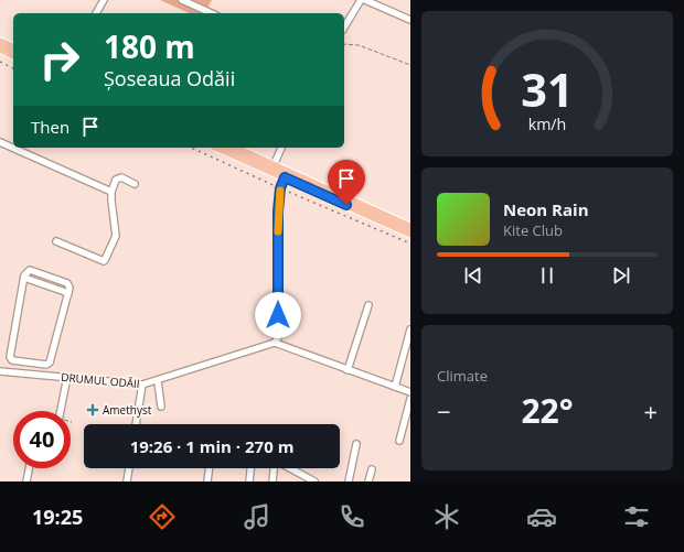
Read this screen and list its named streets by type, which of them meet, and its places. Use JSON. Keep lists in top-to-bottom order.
{
  "streets": {
    "street": ["DRUMUL ODĂII"]
  },
  "places": {
    "health": ["Amethyst"]
  },
  "page": {
    "turn": ["180 m", "Șoseaua Odăii"],
    "then": "Then",
    "song": ["Neon Rain", "Kite Club"],
    "tile": "Climate",
    "heat": ["−", "22°", "+"],
    "limit": "40",
    "trip": "19:26 · 1 min · 270 m",
    "tabs": "19:25",
    "gauge": ["31", "km/h"]
  }
}
